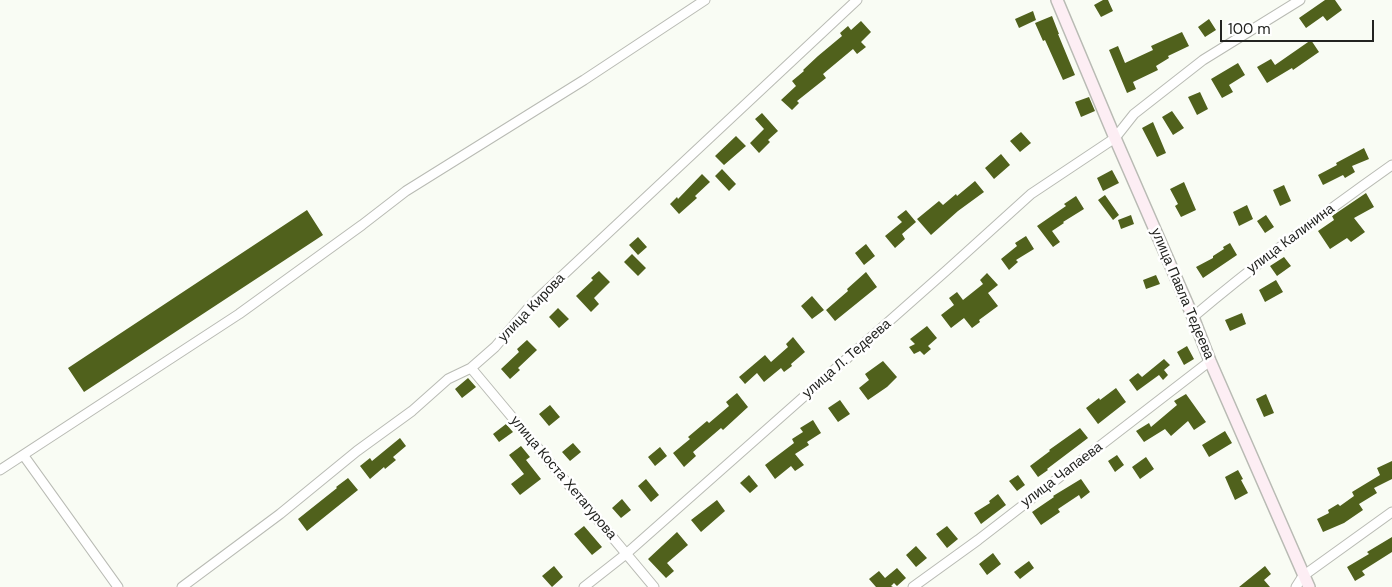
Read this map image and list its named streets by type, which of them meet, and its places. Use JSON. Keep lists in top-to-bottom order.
{
  "streets": {
    "main road": ["улица Павла Тедеева"],
    "street": [
      "улица Калинина",
      "улица Кирова",
      "улица Л. Тедеева",
      "улица Чапаева",
      "улица Коста Хетагурова"
    ]
  },
  "crossings": [
    ["улица Калинина", "улица Павла Тедеева"],
    ["улица Павла Тедеева", "улица Л. Тедеева"],
    ["улица Павла Тедеева", "улица Чапаева"],
    ["улица Кирова", "улица Коста Хетагурова"],
    ["улица Л. Тедеева", "улица Коста Хетагурова"]
  ],
  "scale_bar": "100 m"
}
